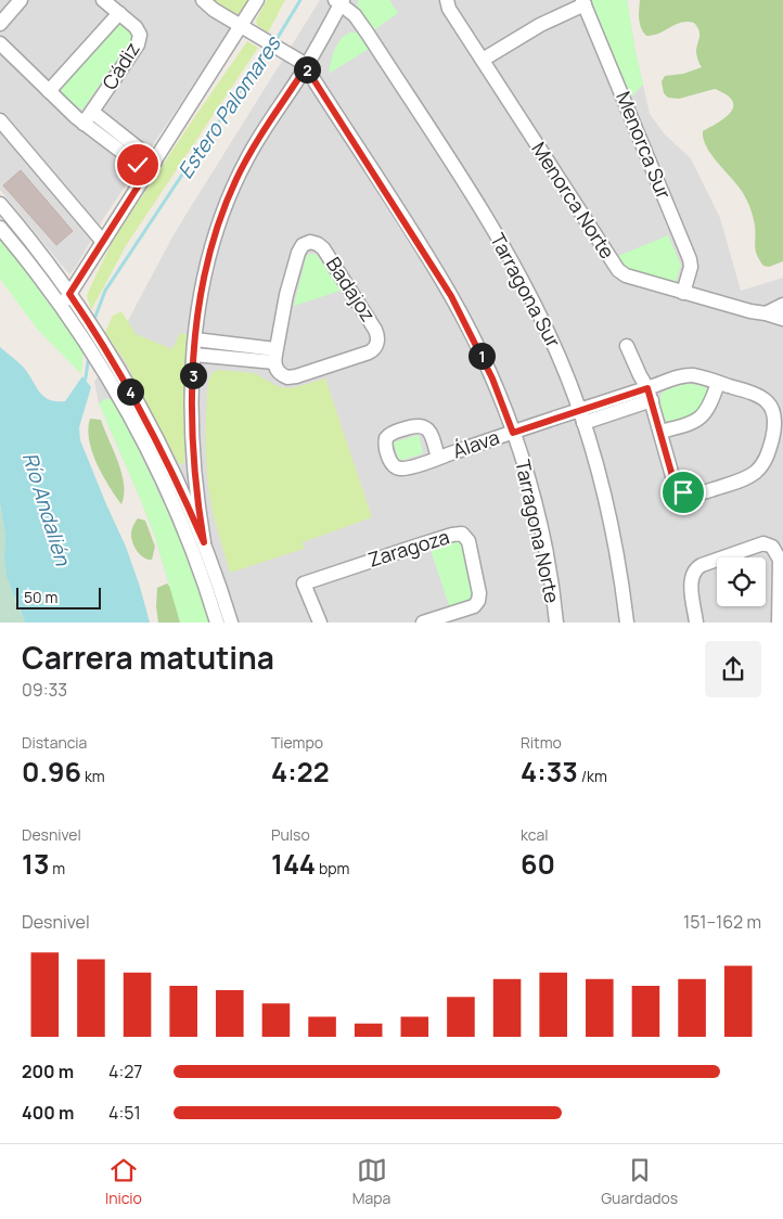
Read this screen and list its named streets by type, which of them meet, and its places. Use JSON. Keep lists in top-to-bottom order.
{
  "streets": {
    "street": [
      "Cádiz",
      "Menorca Sur",
      "Menorca Norte",
      "Badajoz",
      "Tarragona Sur",
      "Álava",
      "Tarragona Norte",
      "Zaragoza"
    ]
  },
  "crossings": [
    ["Menorca Sur", "Menorca Norte"],
    ["Tarragona Sur", "Álava"],
    ["Álava", "Tarragona Norte"]
  ],
  "water": ["Estero Palomares", "Río Andalién"],
  "scale_bar": "50 m",
  "page": {
    "pins": [
      "2",
      "1",
      "3",
      "4"
    ],
    "scale": "50 m",
    "heading": ["Carrera matutina", "09:33"],
    "stats": [
      ["Distancia", "0.96 km"],
      ["Tiempo", "4:22"],
      ["Ritmo", "4:33 /km"],
      ["Desnivel", "13 m"],
      ["Pulso", "144 bpm"],
      ["kcal", "60"]
    ],
    "chart": ["Desnivel", "151–162 m"],
    "list": [
      {
        "name": "200 m",
        "note": "4:27"
      },
      {
        "name": "400 m",
        "note": "4:51"
      }
    ],
    "tabs": ["Inicio", "Mapa", "Guardados"]
  }
}
